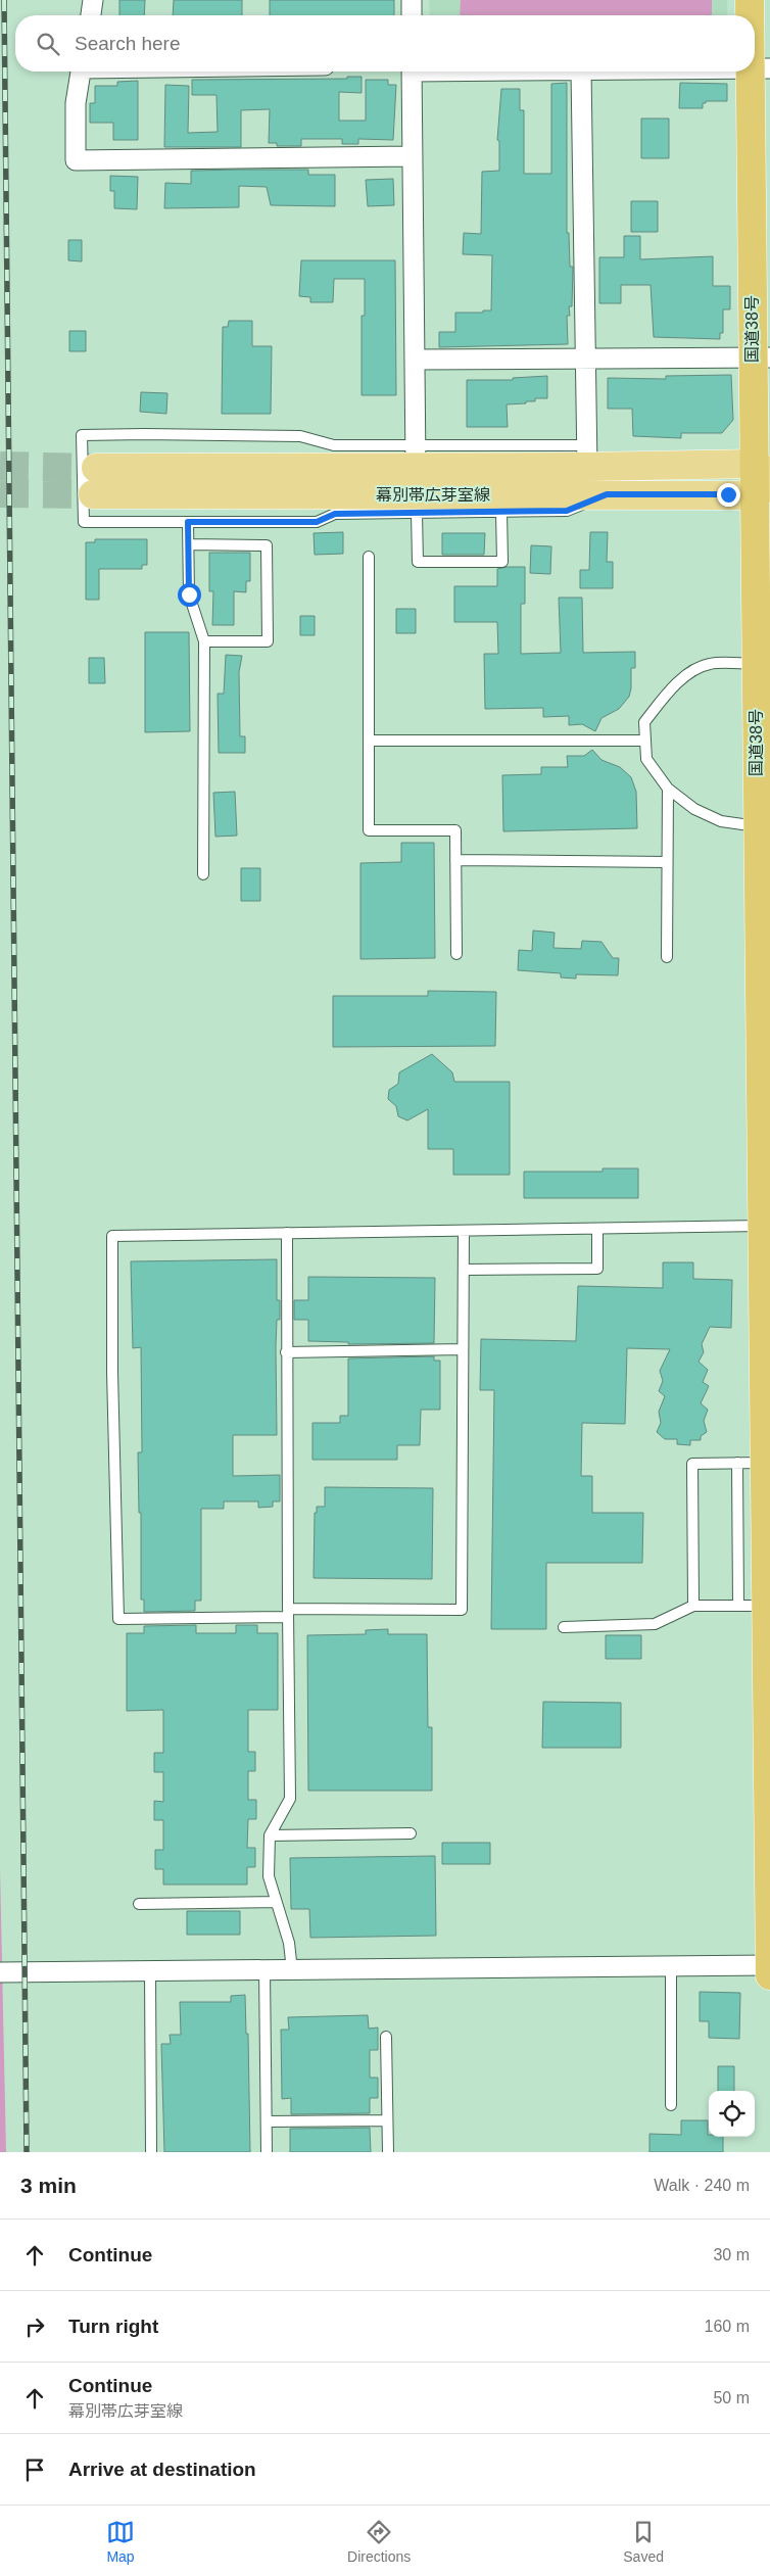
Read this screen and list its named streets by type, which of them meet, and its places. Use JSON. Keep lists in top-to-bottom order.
{
  "streets": {
    "highway": ["国道38号"],
    "main road": ["幕別帯広芽室線"]
  },
  "crossings": [
    ["国道38号", "幕別帯広芽室線"]
  ],
  "page": {
    "search": "Search here",
    "heading": ["3 min", "Walk · 240 m"],
    "list": [
      ["Continue", "30 m"],
      ["Turn right", "160 m"],
      ["Continue", "幕別帯広芽室線", "50 m"],
      "Arrive at destination"
    ],
    "nav": ["Map", "Directions", "Saved"]
  }
}
